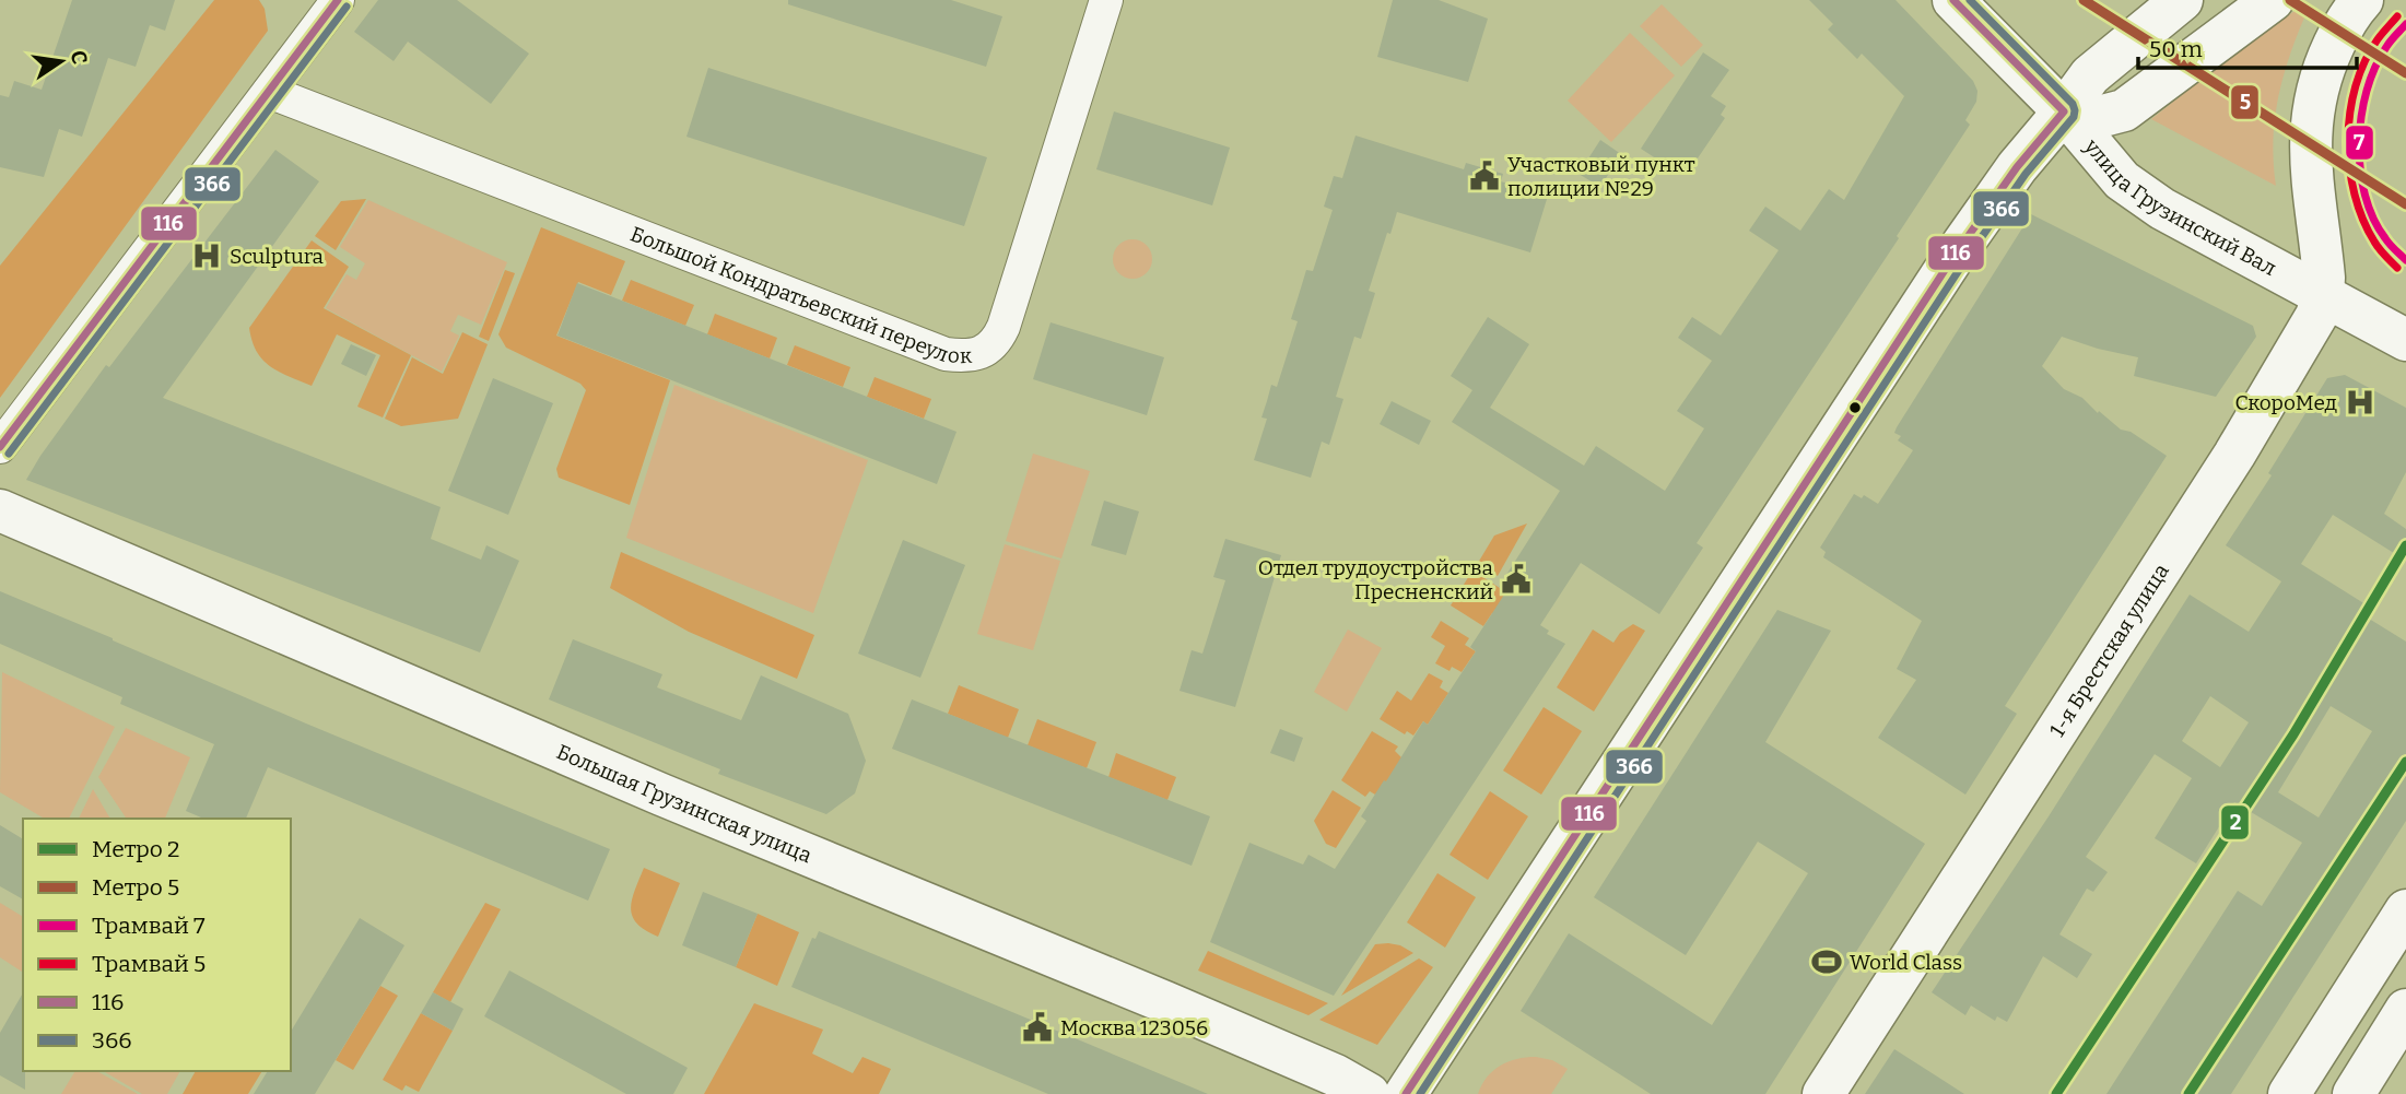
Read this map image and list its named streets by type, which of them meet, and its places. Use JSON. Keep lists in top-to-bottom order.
{
  "streets": {
    "main road": ["улица Грузинский Вал", "1-я Брестская улица", "Большая Грузинская улица"],
    "street": ["Большой Кондратьевский переулок"]
  },
  "crossings": [
    ["улица Грузинский Вал", "1-я Брестская улица"]
  ],
  "places": {
    "public building": ["Участковый пункт полиции №29", "Отдел трудоустройства Пресненский", "Москва 123056"],
    "hospital": ["Sculptura", "СкороМед"],
    "sports": ["World Class"]
  },
  "lines": [
    "metro line 5",
    "transit line 116",
    "transit line 366",
    "tram line 5",
    "tram line 7",
    "metro line 2"
  ],
  "legend": [
    "Метро 2",
    "Метро 5",
    "Трамвай 7",
    "Трамвай 5",
    "116",
    "366"
  ],
  "scale_bar": "50 m",
  "north": "right"
}
